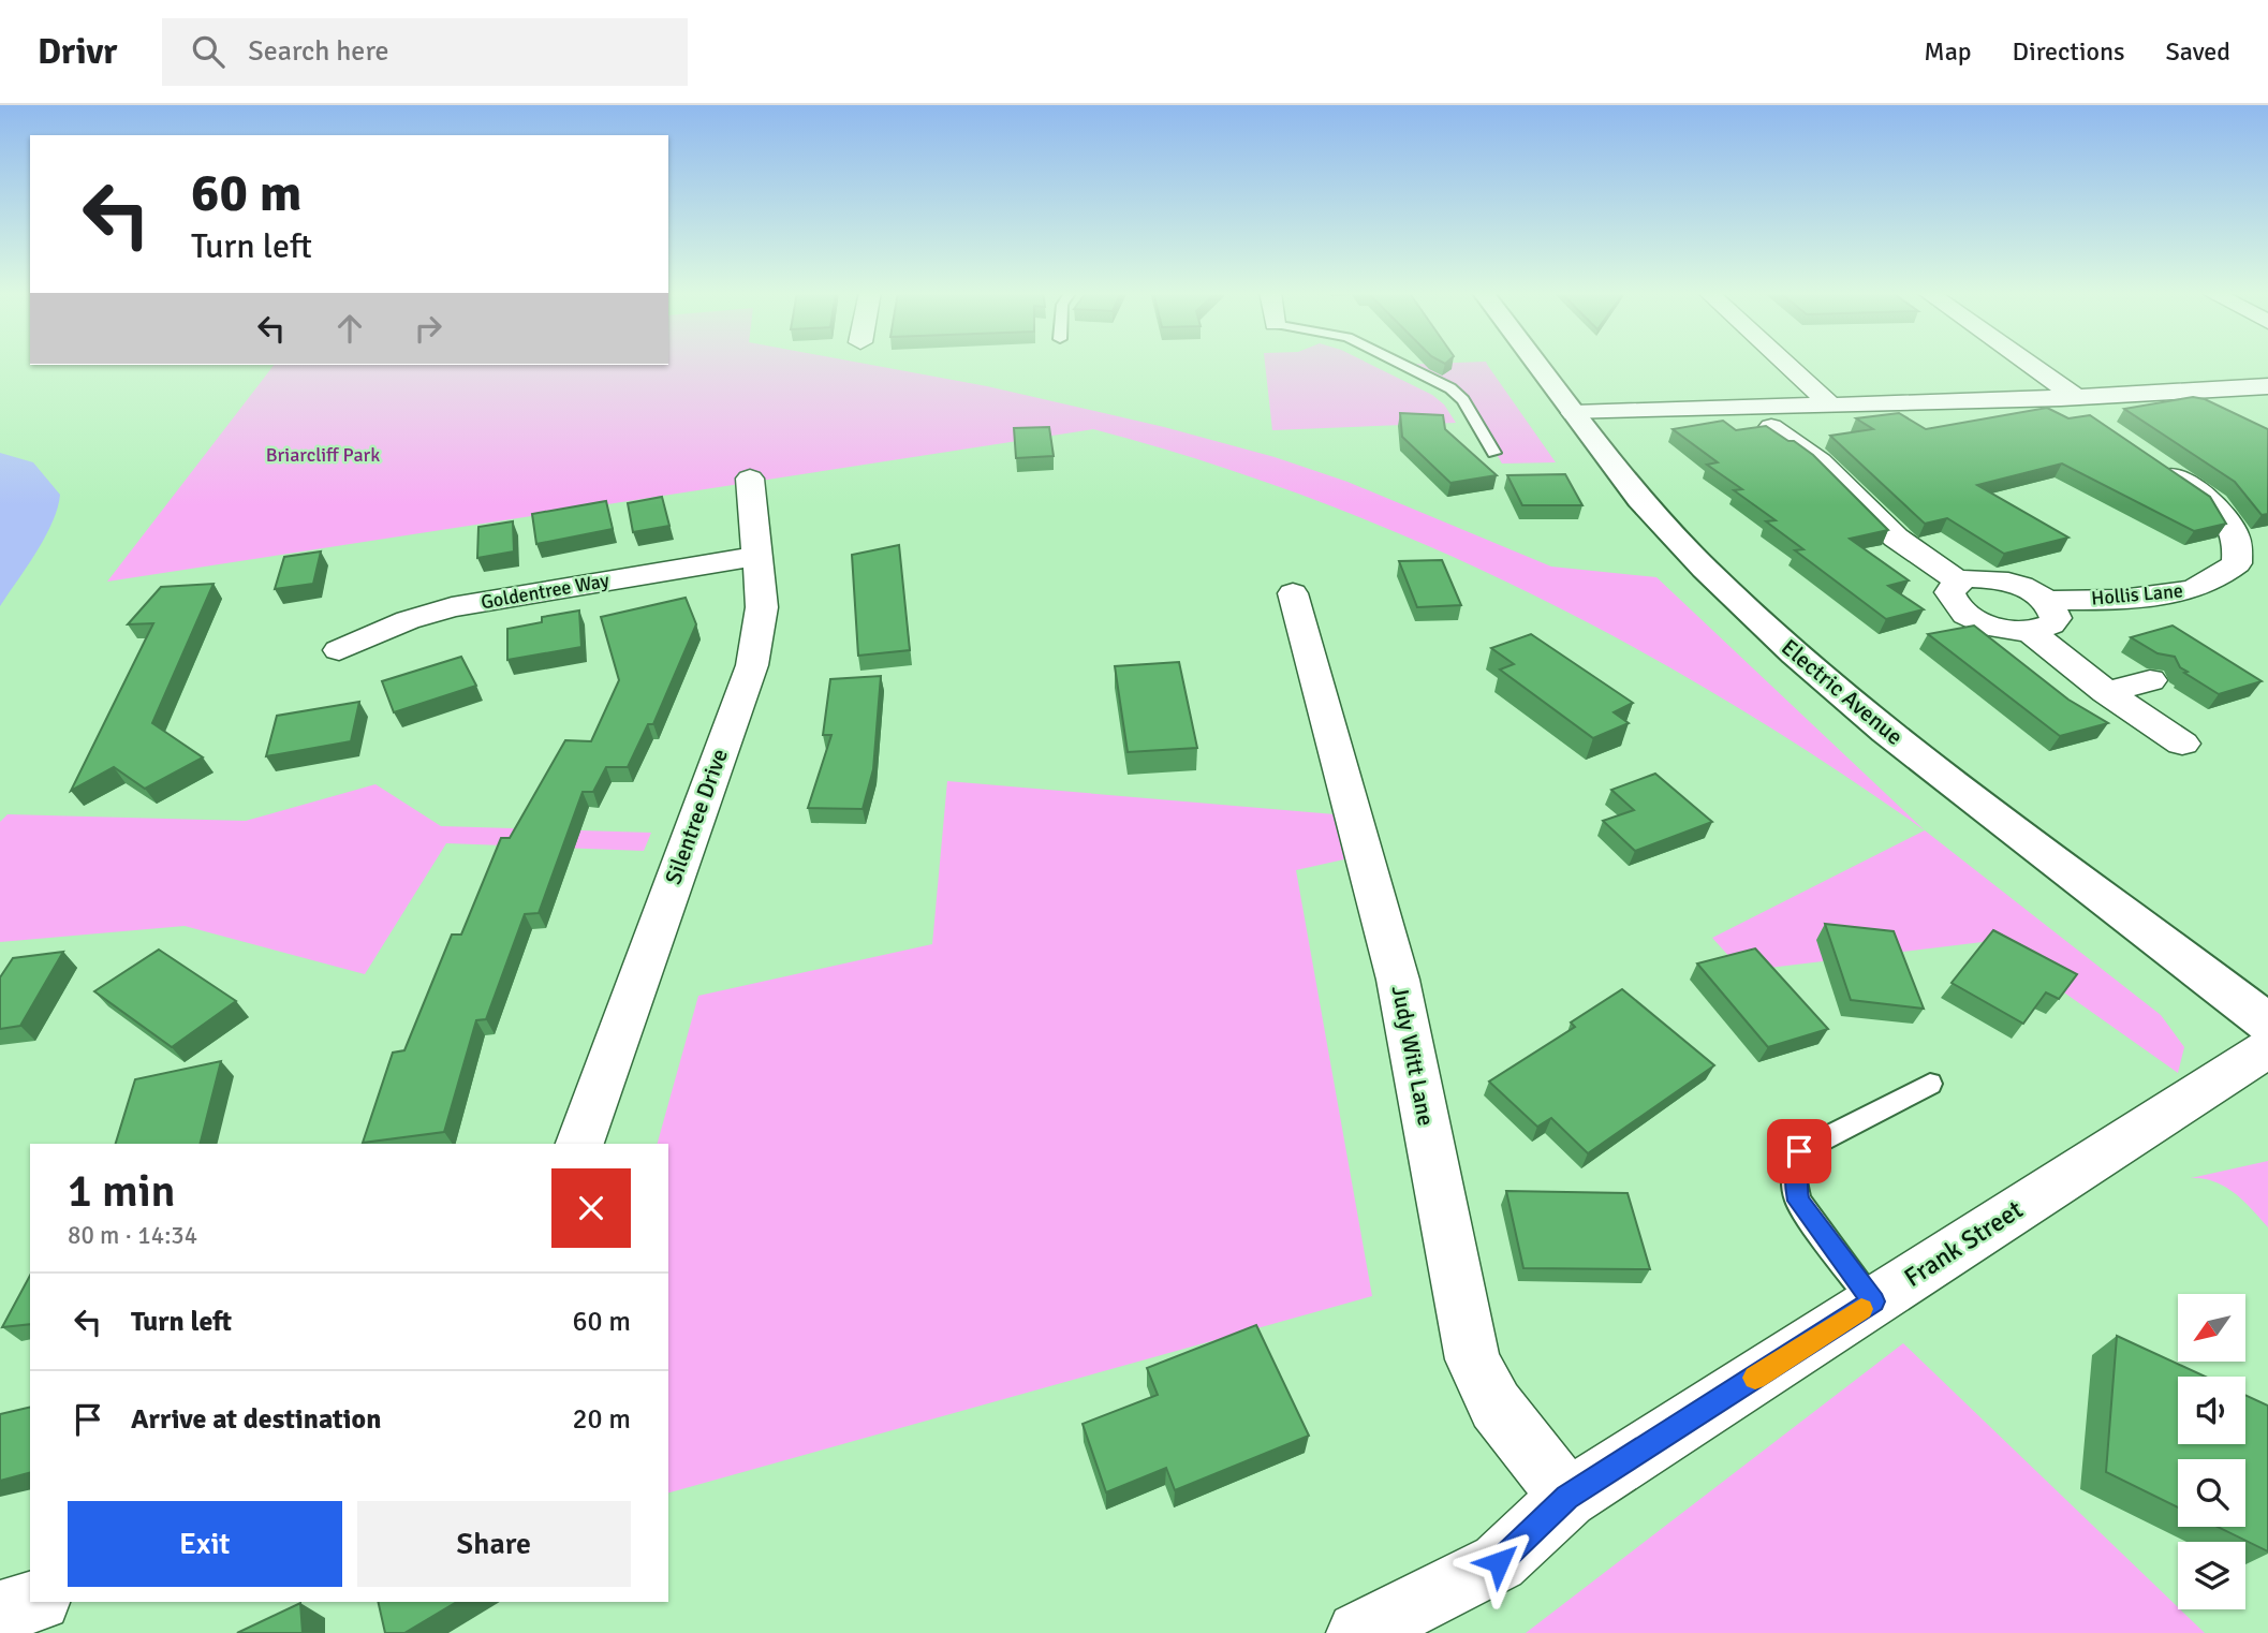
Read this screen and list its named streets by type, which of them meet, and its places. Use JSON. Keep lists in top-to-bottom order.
{
  "streets": {
    "street": [
      "Goldentree Way",
      "Hollis Lane",
      "Electric Avenue",
      "Silentree Drive",
      "Judy Witt Lane",
      "Frank Street"
    ]
  },
  "crossings": [
    ["Goldentree Way", "Silentree Drive"],
    ["Judy Witt Lane", "Frank Street"]
  ],
  "parks": ["Briarcliff Park"],
  "north": "bottom left",
  "page": {
    "header": "Drivr",
    "search": "Search here",
    "nav": ["Map", "Directions", "Saved"],
    "turn": ["60 m", "Turn left"],
    "heading": ["1 min", "80 m · 14:34"],
    "list": [
      {
        "name": "Turn left",
        "value": "60 m"
      },
      {
        "name": "Arrive at destination",
        "value": "20 m"
      }
    ],
    "buttons": ["Exit", "Share"]
  }
}
